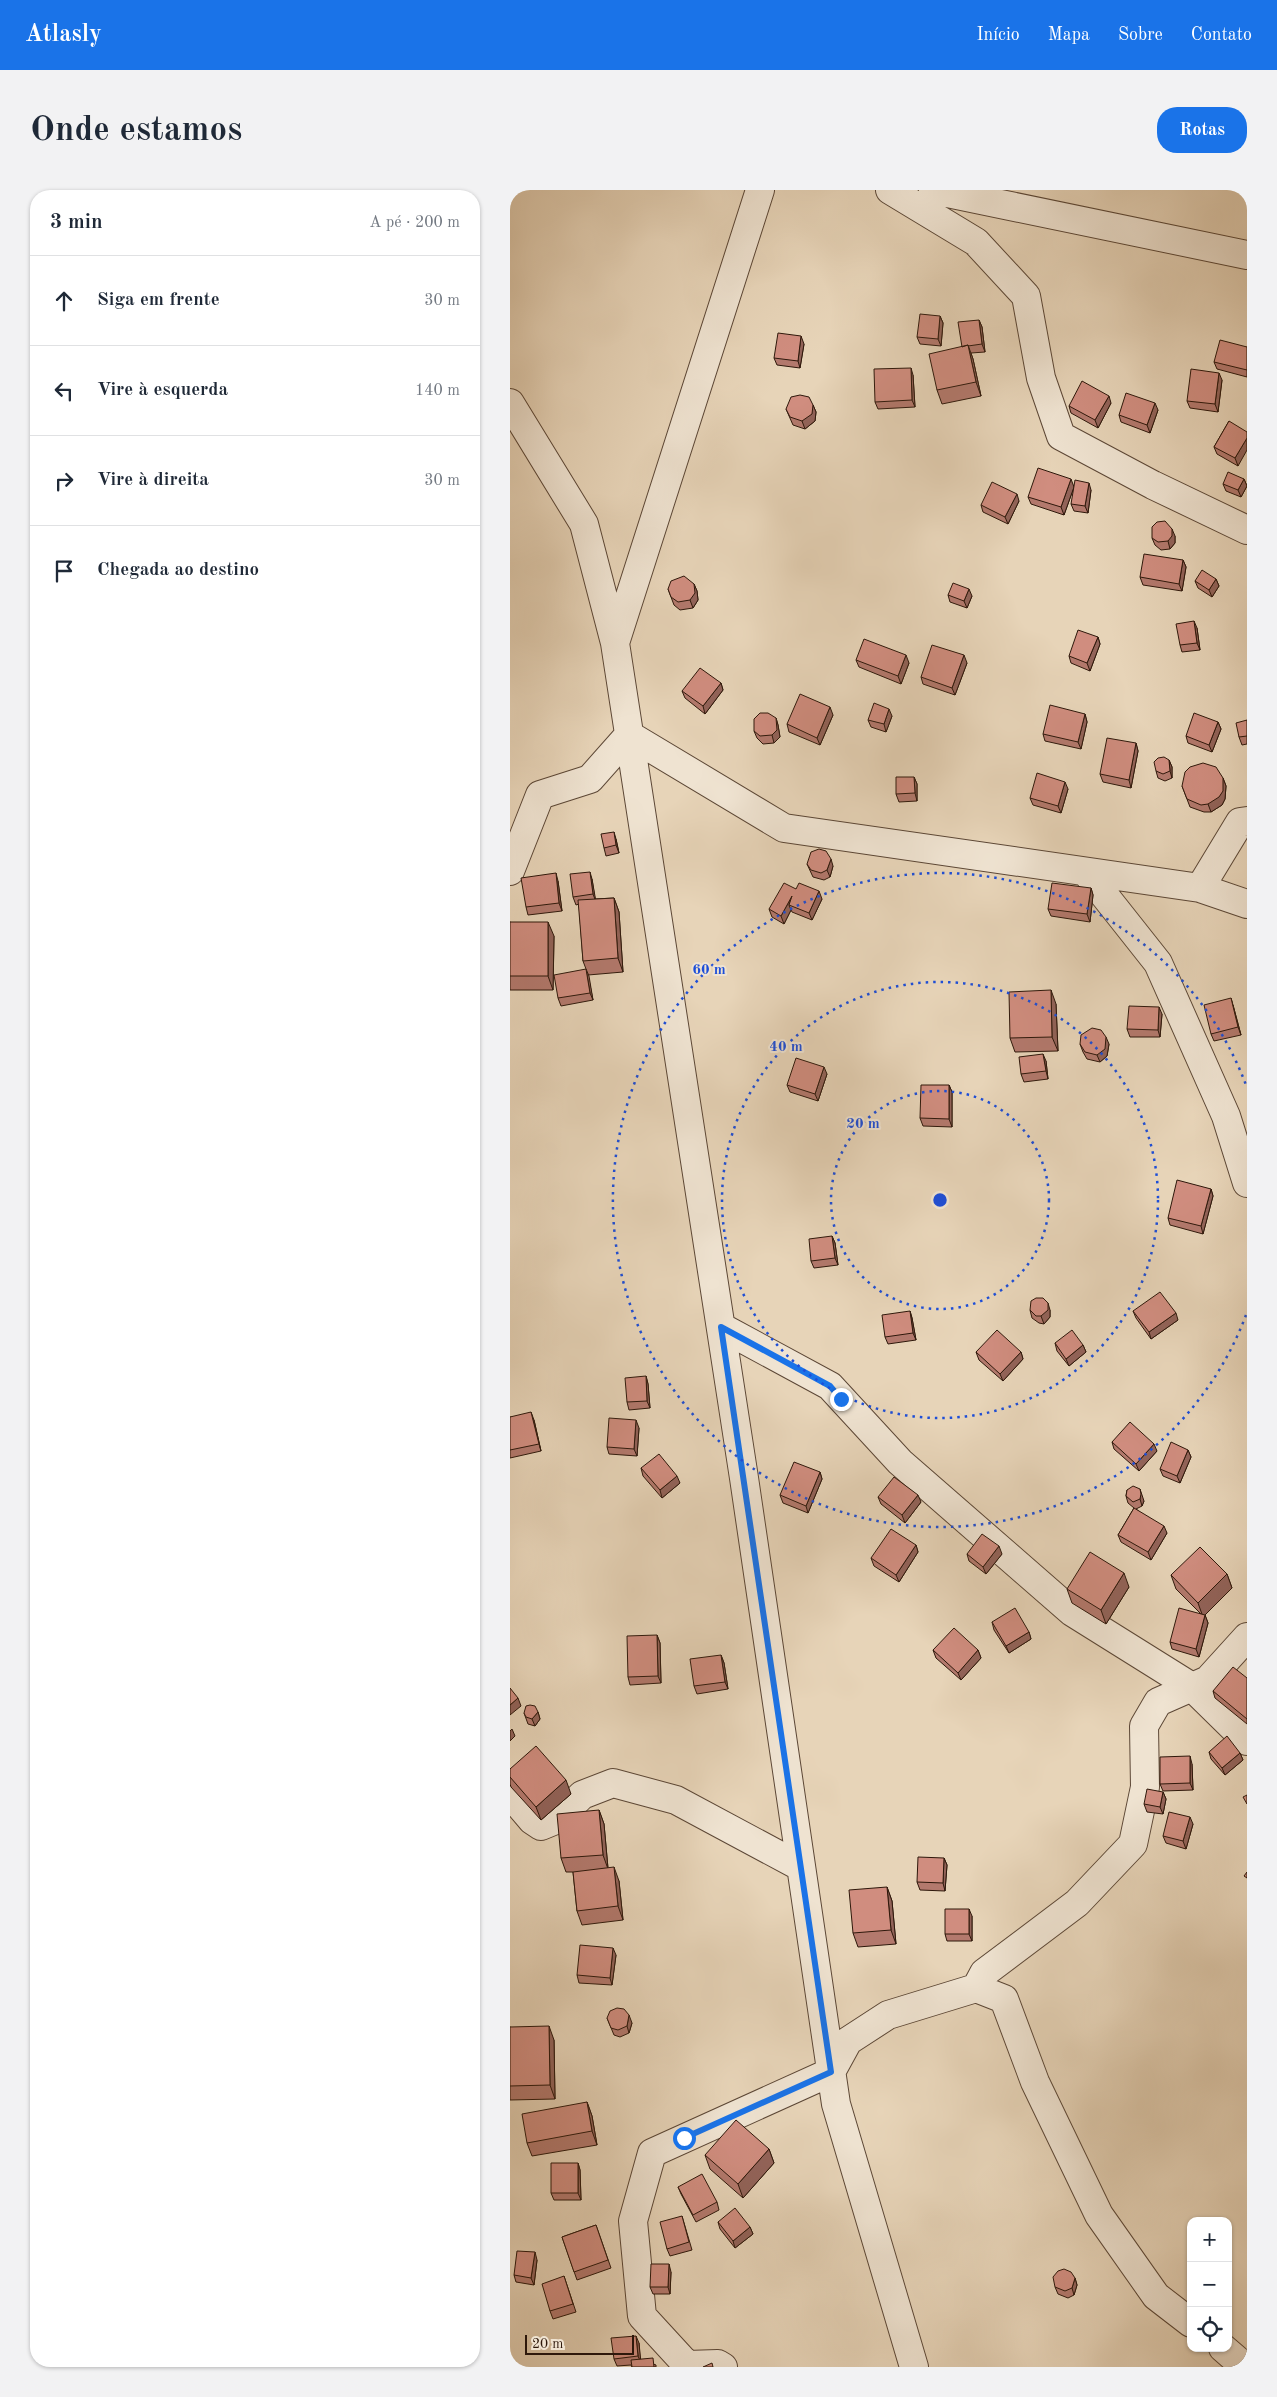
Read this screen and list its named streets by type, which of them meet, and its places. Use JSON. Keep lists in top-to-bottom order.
{
  "scale_bar": "20 m",
  "page": {
    "header": "Atlasly",
    "nav": [
      "Início",
      "Mapa",
      "Sobre",
      "Contato"
    ],
    "buttons": "Rotas",
    "title": "Onde estamos",
    "heading": ["3 min", "A pé · 200 m"],
    "list": [
      ["Siga em frente", "30 m"],
      ["Vire à esquerda", "140 m"],
      ["Vire à direita", "30 m"],
      "Chegada ao destino"
    ],
    "map_buttons": ["+", "−"],
    "scale": "20 m"
  },
  "rings": ["60 m", "40 m", "20 m"]
}
